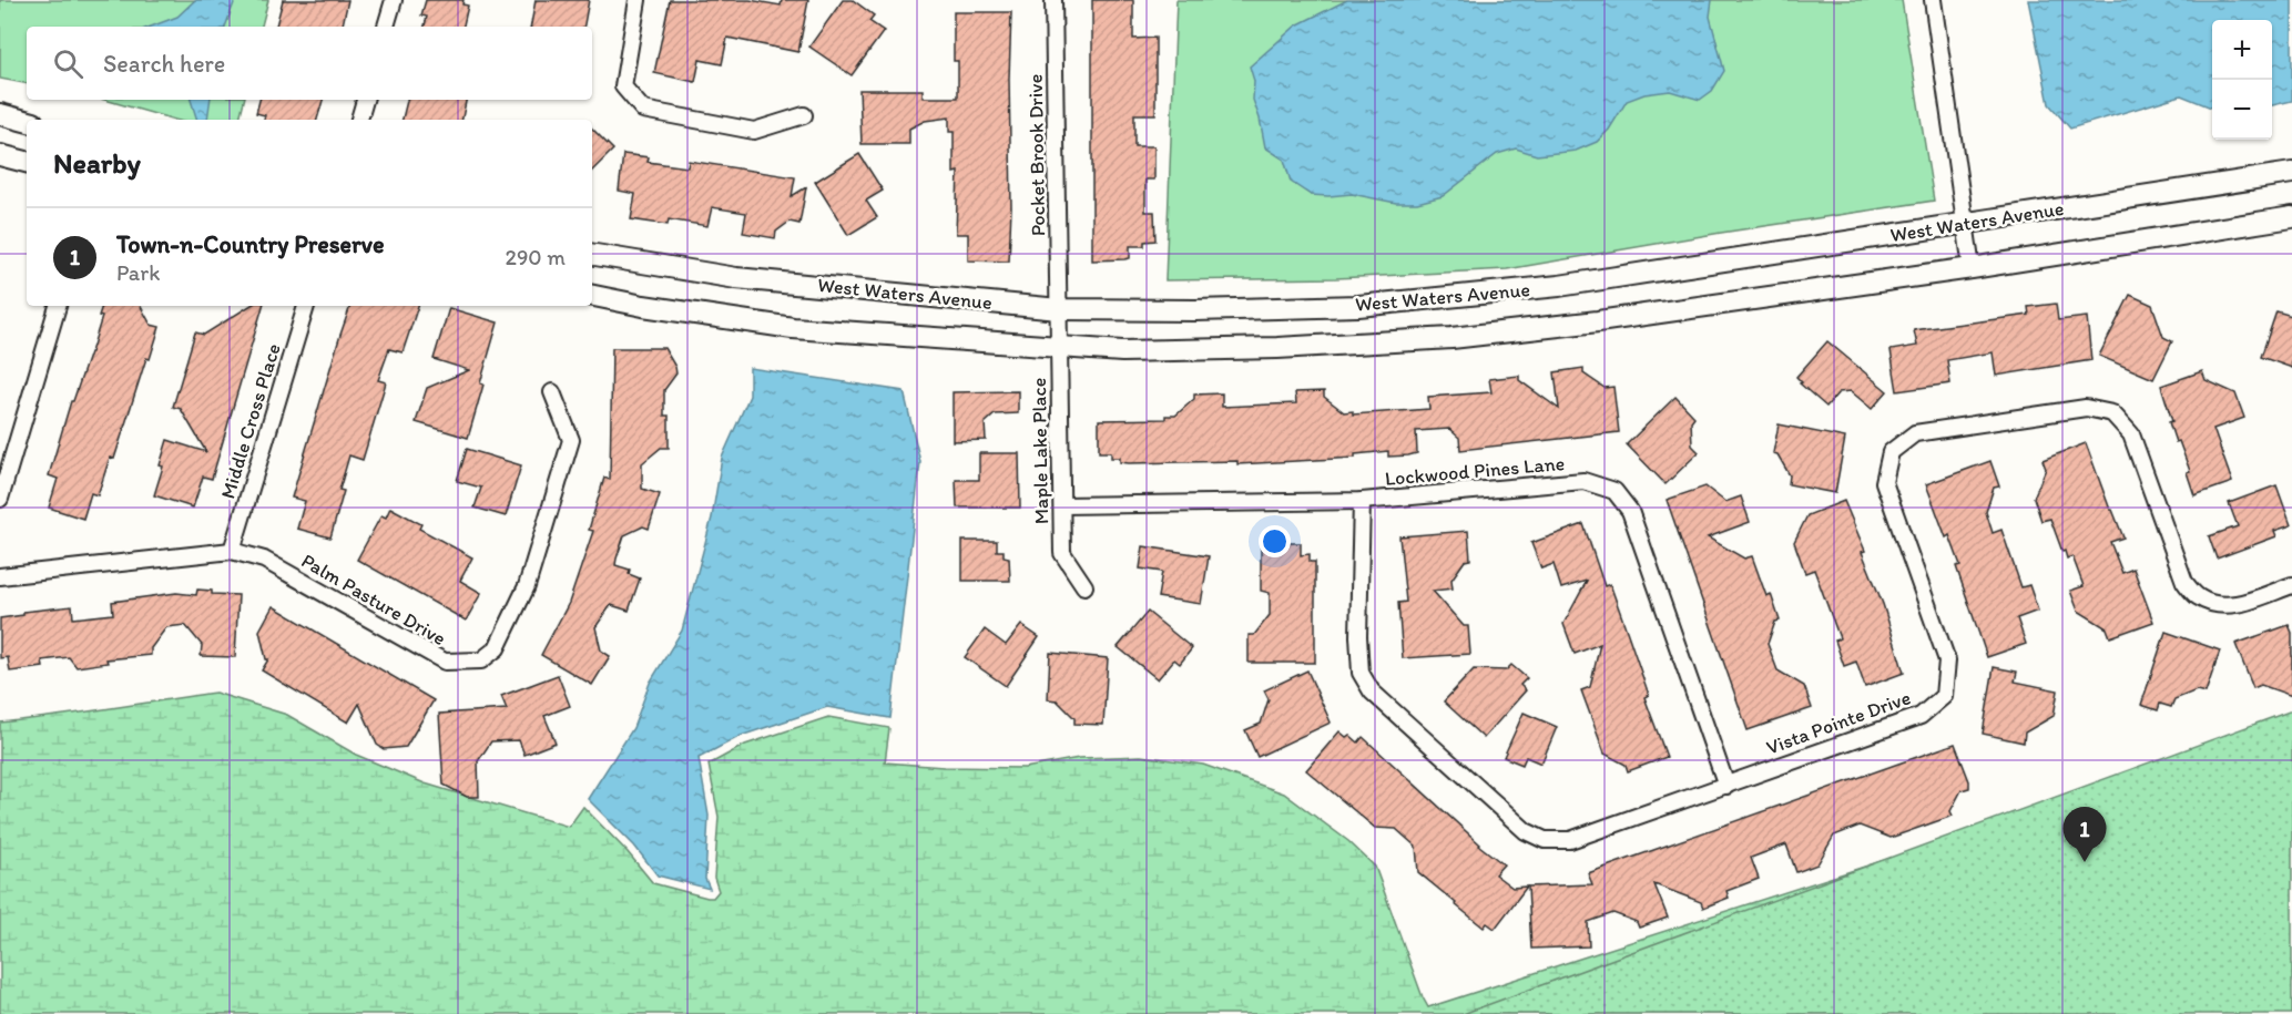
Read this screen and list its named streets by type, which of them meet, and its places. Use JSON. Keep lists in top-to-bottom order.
{
  "streets": {
    "street": [
      "Pocket Brook Drive",
      "West Waters Avenue",
      "Middle Cross Place",
      "Maple Lake Place",
      "Lockwood Pines Lane",
      "Palm Pasture Drive",
      "Vista Pointe Drive"
    ]
  },
  "crossings": [
    ["Pocket Brook Drive", "West Waters Avenue"],
    ["Pocket Brook Drive", "Maple Lake Place"],
    ["West Waters Avenue", "Maple Lake Place"],
    ["Middle Cross Place", "Palm Pasture Drive"],
    ["Maple Lake Place", "Lockwood Pines Lane"],
    ["Lockwood Pines Lane", "Vista Pointe Drive"]
  ],
  "page": {
    "map_buttons": ["+", "−"],
    "search": "Search here",
    "heading": "Nearby",
    "list": [
      {
        "mark": "1",
        "name": "Town-n-Country Preserve",
        "note": "Park",
        "value": "290 m"
      }
    ],
    "pins": "1"
  }
}
